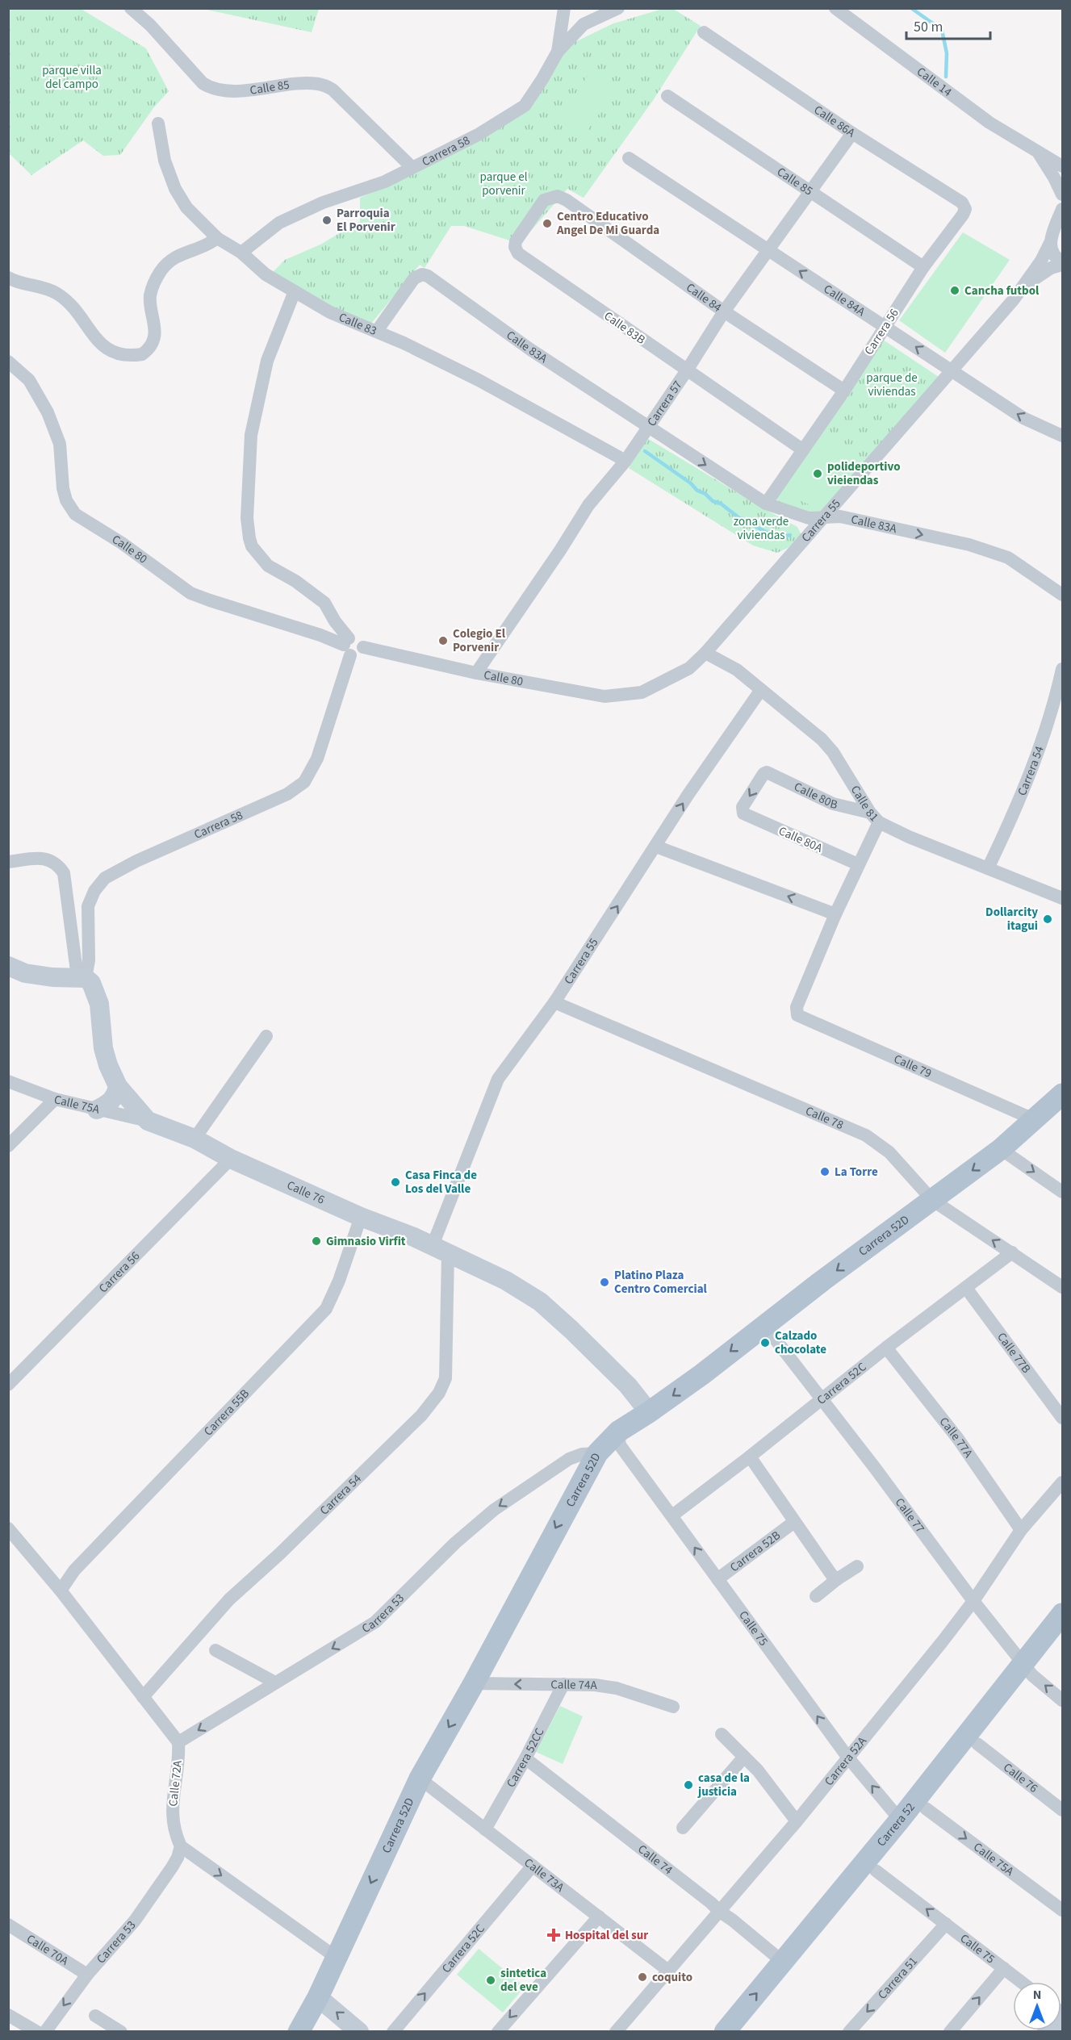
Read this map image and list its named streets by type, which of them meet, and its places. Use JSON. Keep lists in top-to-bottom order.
{
  "streets": {
    "main road": ["Carrera 52D", "Carrera 52"],
    "street": [
      "Calle 14",
      "Calle 85",
      "Calle 86A",
      "Carrera 58",
      "Calle 84",
      "Calle 84A",
      "Calle 83",
      "Calle 83B",
      "Carrera 56",
      "Calle 83A",
      "Carrera 57",
      "Carrera 55",
      "Calle 80",
      "Carrera 54",
      "Calle 80B",
      "Calle 81",
      "Calle 80A",
      "Calle 79",
      "Calle 75A",
      "Calle 78",
      "Calle 76",
      "Calle 77B",
      "Carrera 52C",
      "Carrera 55B",
      "Calle 77A",
      "Calle 77",
      "Carrera 52B",
      "Carrera 53",
      "Calle 75",
      "Calle 74A",
      "Carrera 52CC",
      "Carrera 52A",
      "Calle 72A",
      "Calle 74",
      "Calle 73A",
      "Calle 70A",
      "Carrera 51"
    ]
  },
  "crossings": [
    ["Calle 85", "Carrera 58"],
    ["Calle 85", "Carrera 56"],
    ["Calle 85", "Carrera 57"],
    ["Calle 86A", "Carrera 56"],
    ["Calle 86A", "Carrera 57"],
    ["Carrera 58", "Calle 83"],
    ["Carrera 58", "Calle 80"],
    ["Carrera 58", "Calle 76"],
    ["Calle 84", "Calle 83B"],
    ["Calle 84", "Carrera 56"],
    ["Calle 84", "Carrera 57"],
    ["Calle 84A", "Carrera 56"],
    ["Calle 84A", "Carrera 57"],
    ["Calle 84A", "Carrera 55"],
    ["Calle 83", "Calle 83A"],
    ["Calle 83", "Carrera 57"],
    ["Calle 83B", "Carrera 56"],
    ["Calle 83B", "Carrera 57"],
    ["Carrera 56", "Calle 83A"],
    ["Carrera 56", "Calle 76"],
    ["Calle 83A", "Carrera 57"],
    ["Calle 83A", "Carrera 55"],
    ["Carrera 57", "Calle 80"],
    ["Carrera 55", "Calle 80"],
    ["Carrera 55", "Calle 81"],
    ["Carrera 55", "Calle 78"],
    ["Carrera 55", "Calle 76"],
    ["Carrera 54", "Calle 81"],
    ["Carrera 54", "Calle 76"],
    ["Carrera 54", "Calle 72A"],
    ["Calle 80B", "Calle 81"],
    ["Calle 80B", "Calle 80A"],
    ["Calle 79", "Carrera 52D"],
    ["Calle 75A", "Calle 76"],
    ["Calle 75A", "Carrera 52"],
    ["Calle 78", "Carrera 52D"],
    ["Calle 78", "Carrera 52C"],
    ["Calle 76", "Carrera 52D"],
    ["Calle 76", "Carrera 55B"],
    ["Calle 76", "Carrera 52"],
    ["Carrera 52D", "Calle 77"],
    ["Carrera 52D", "Carrera 53"],
    ["Carrera 52D", "Calle 75"],
    ["Carrera 52D", "Calle 74A"],
    ["Carrera 52D", "Calle 73A"],
    ["Calle 77B", "Carrera 52C"],
    ["Carrera 52C", "Calle 77A"],
    ["Carrera 52C", "Calle 77"],
    ["Carrera 52C", "Calle 75"],
    ["Carrera 52C", "Calle 73A"],
    ["Carrera 55B", "Calle 72A"],
    ["Calle 77A", "Carrera 52A"],
    ["Calle 77", "Carrera 52A"],
    ["Calle 77", "Carrera 52"],
    ["Carrera 52B", "Calle 75"],
    ["Carrera 53", "Calle 72A"],
    ["Carrera 53", "Calle 70A"],
    ["Calle 75", "Carrera 52A"],
    ["Calle 75", "Carrera 52"],
    ["Calle 75", "Carrera 51"],
    ["Calle 74A", "Carrera 52CC"],
    ["Carrera 52CC", "Calle 74"],
    ["Carrera 52CC", "Calle 73A"],
    ["Carrera 52A", "Calle 74"],
    ["Carrera 52A", "Calle 73A"],
    ["Carrera 52", "Calle 74"]
  ],
  "one_way": [
    "Calle 84A",
    "Calle 83A",
    "Calle 75A",
    "Carrera 52D",
    "Carrera 53",
    "Calle 74A"
  ],
  "parks": [
    "parque villa del campo",
    "parque el porvenir",
    "parque de viviendas",
    "zona verde viviendas"
  ],
  "places": {
    "other": [
      "Parroquia El Porvenir",
      "Centro Educativo Angel De Mi Guarda",
      "Cancha futbol",
      "polideportivo vieiendas",
      "Colegio El Porvenir",
      "Dollarcity itagui",
      "La Torre",
      "Casa Finca de Los del Valle",
      "Gimnasio Virfit",
      "Platino Plaza Centro Comercial",
      "Calzado chocolate",
      "casa de la justicia",
      "coquito",
      "sintetica del eve"
    ],
    "health": ["Hospital del sur"]
  },
  "scale_bar": "50 m",
  "north": "top"
}
